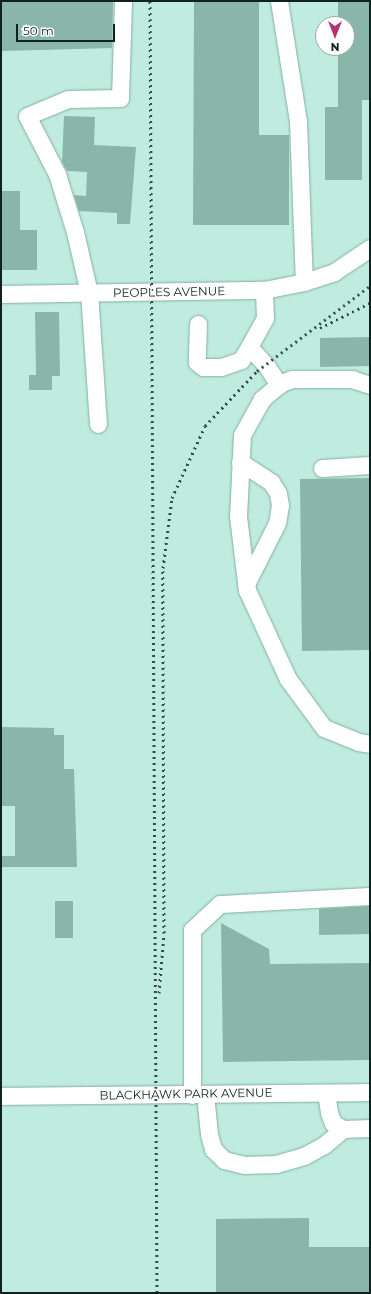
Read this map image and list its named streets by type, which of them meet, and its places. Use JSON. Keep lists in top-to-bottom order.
{
  "streets": {
    "street": ["PEOPLES AVENUE", "BLACKHAWK PARK AVENUE"]
  },
  "scale_bar": "50 m",
  "north": "bottom"
}
